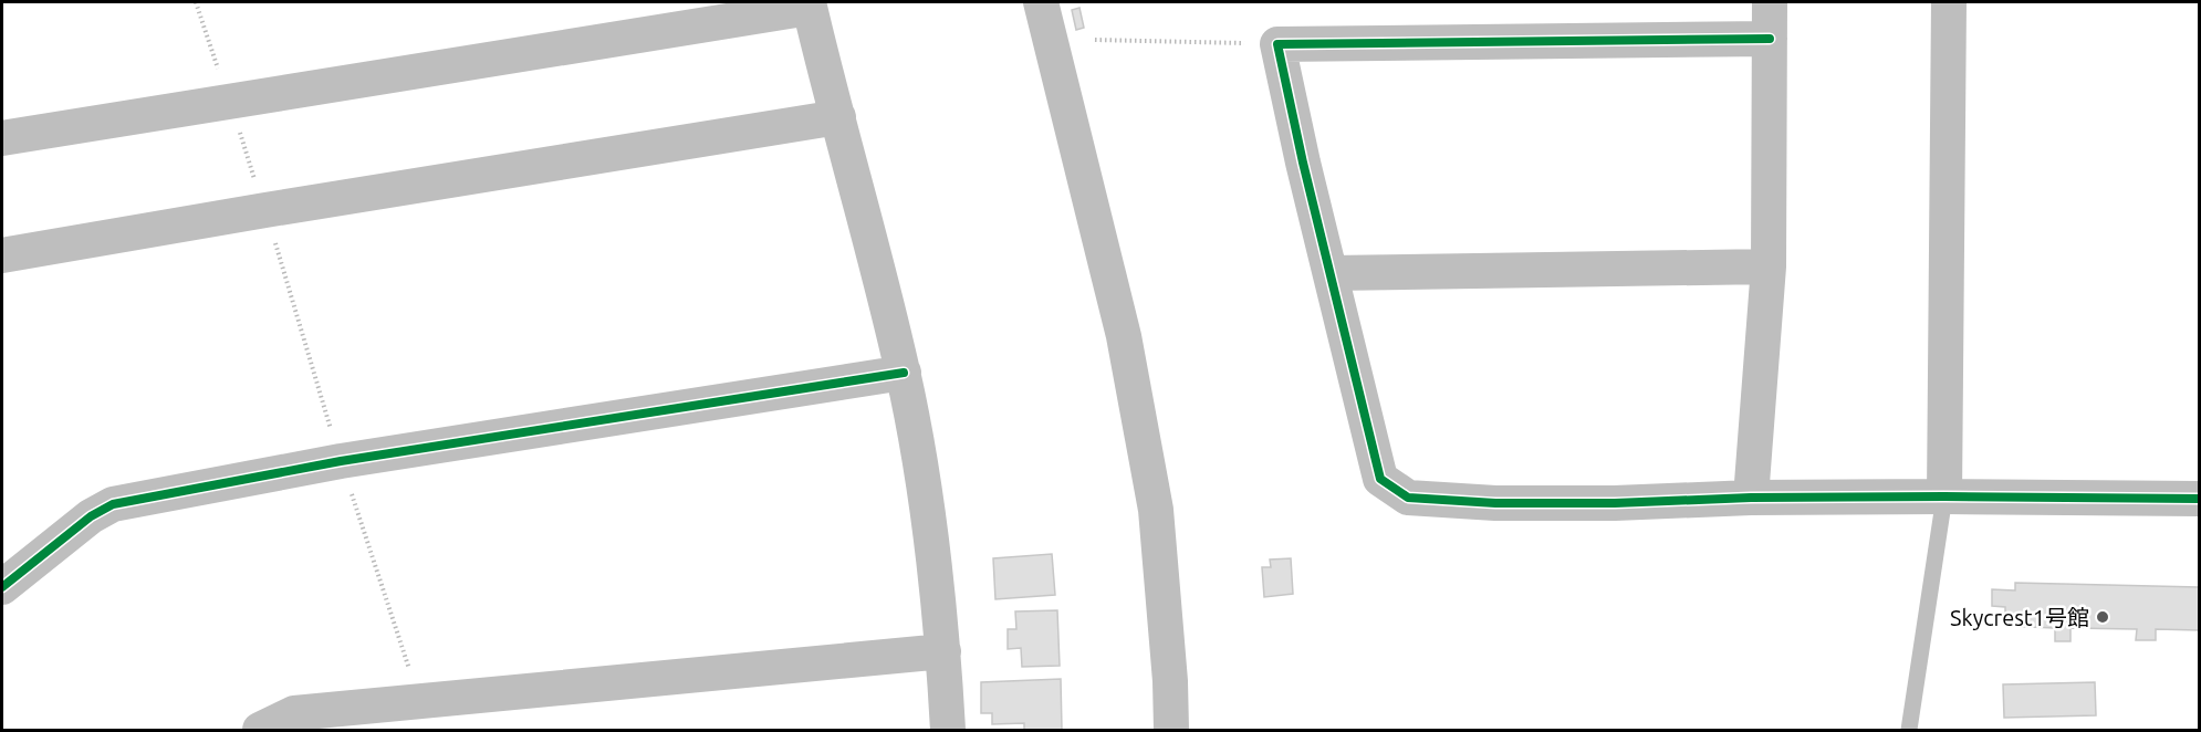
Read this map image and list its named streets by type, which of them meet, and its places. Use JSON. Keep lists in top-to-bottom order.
{
  "places": ["Skycrest1号館"]
}
